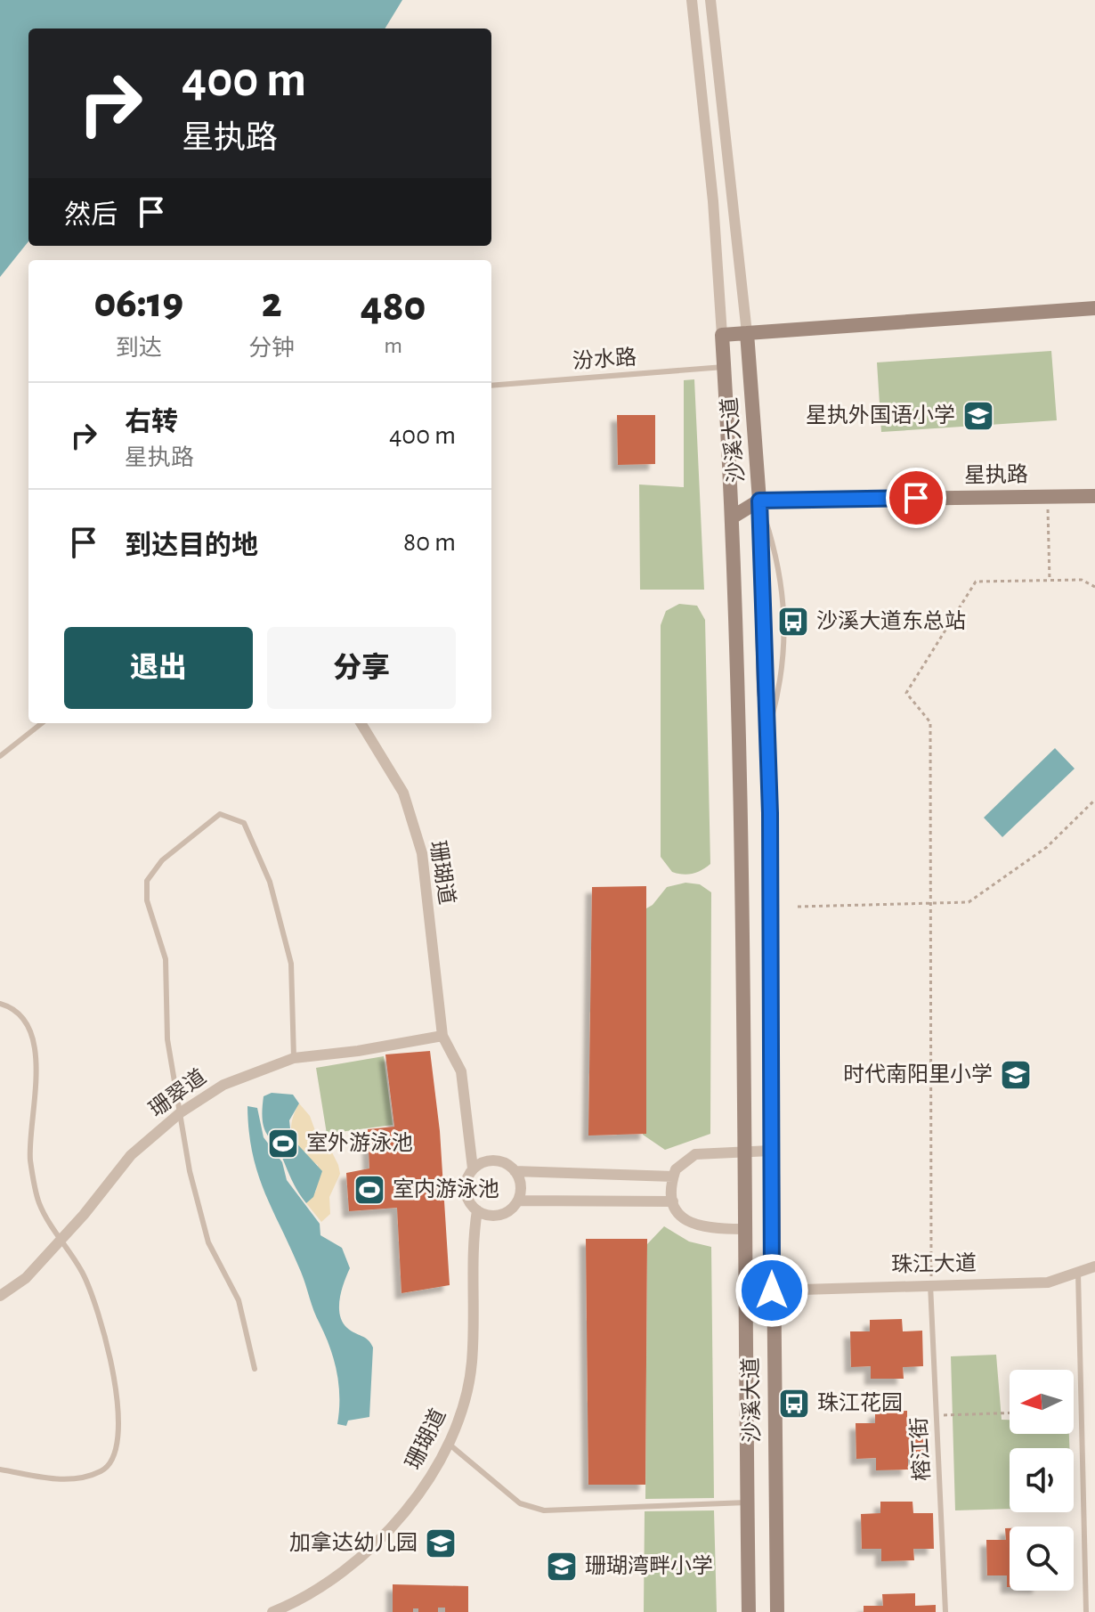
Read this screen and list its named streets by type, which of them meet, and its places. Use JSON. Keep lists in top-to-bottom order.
{
  "streets": {
    "main road": ["沙溪大道", "星执路"],
    "street": ["珊瑚道", "珊翠道", "珠江大道"],
    "lane": ["汾水路", "榕江街"]
  },
  "crossings": [
    ["汾水路", "沙溪大道"],
    ["沙溪大道", "星执路"],
    ["沙溪大道", "珠江大道"],
    ["珊瑚道", "珊翠道"],
    ["珠江大道", "榕江街"]
  ],
  "places": {
    "school or university": [
      "星执外国语小学",
      "时代南阳里小学",
      "加拿达幼儿园",
      "珊瑚湾畔小学"
    ],
    "bus stop": ["沙溪大道东总站", "珠江花园"],
    "sports": ["室外游泳池", "室内游泳池"]
  },
  "north": "left",
  "page": {
    "turn": ["400 m", "星执路"],
    "then": "然后",
    "eta": [
      "06:19",
      "到达",
      "2",
      "分钟",
      "480",
      "m"
    ],
    "list": [
      {
        "name": "右转",
        "note": "星执路",
        "value": "400 m"
      },
      {
        "name": "到达目的地",
        "value": "80 m"
      }
    ],
    "buttons": ["退出", "分享"]
  }
}
